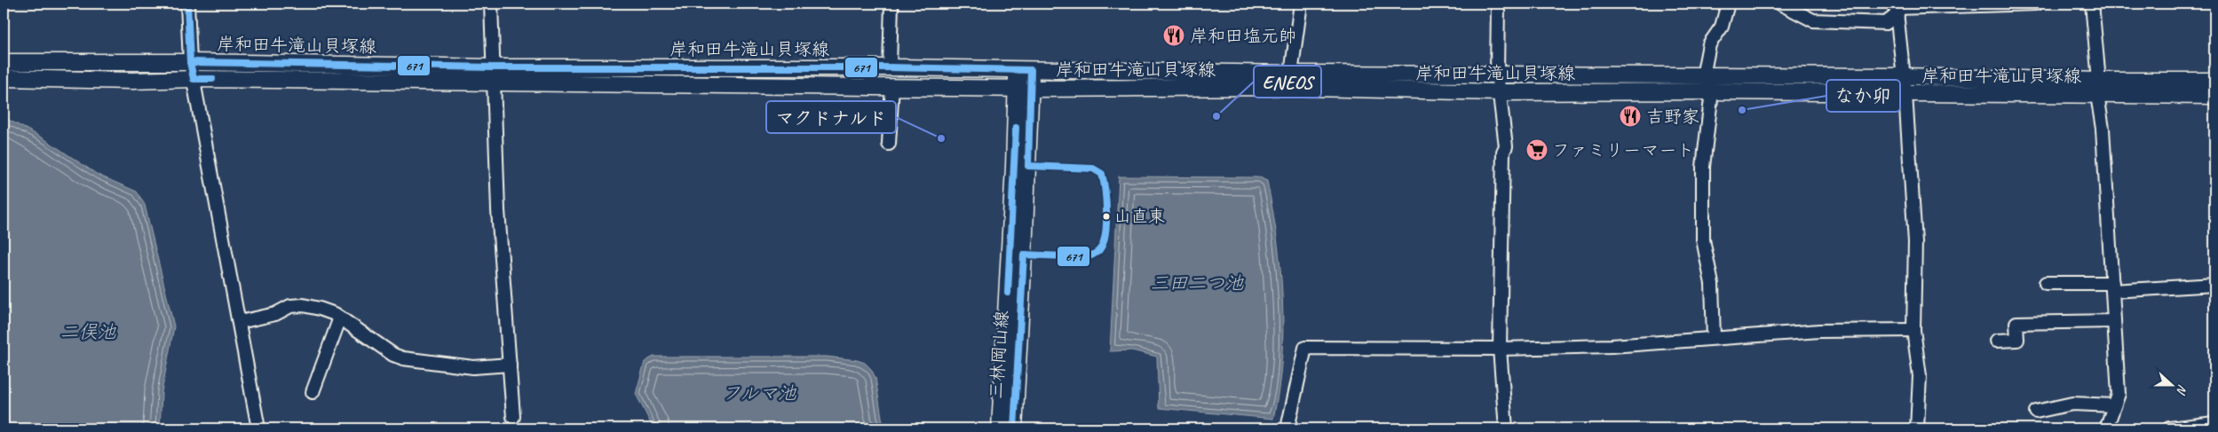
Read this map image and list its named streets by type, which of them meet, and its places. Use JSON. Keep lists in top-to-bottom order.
{
  "streets": {
    "main road": ["岸和田牛滝山貝塚線", "三林岡山線"]
  },
  "crossings": [
    ["岸和田牛滝山貝塚線", "三林岡山線"]
  ],
  "water": ["三田二つ池", "二俣池", "フルマ池"],
  "places": {
    "restaurant": ["岸和田塩元帥", "吉野家"],
    "other": [
      "なか卯",
      "ENEOS",
      "マクドナルド",
      "山直東"
    ],
    "supermarket": ["ファミリーマート"]
  },
  "lines": ["transit line 671"],
  "north": "right"
}
